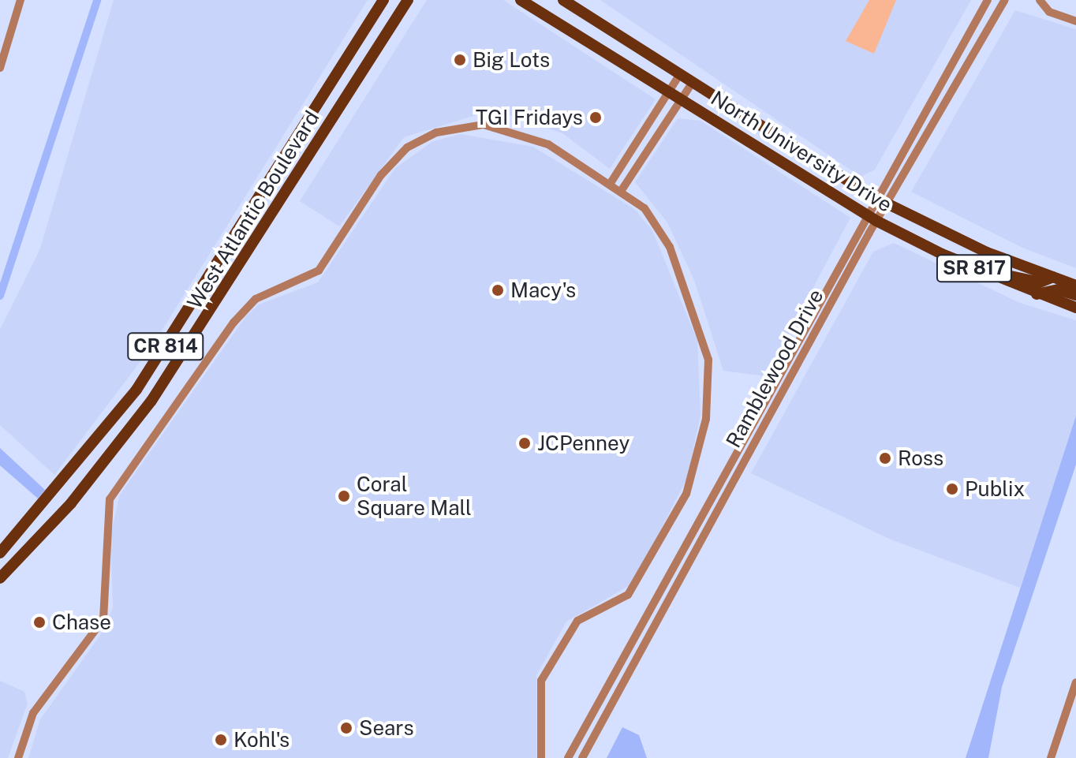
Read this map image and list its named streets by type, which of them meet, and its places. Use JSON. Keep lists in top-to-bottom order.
{
  "streets": {
    "main road": [
      "North University Drive",
      "West Atlantic Boulevard",
      "SR 817",
      "CR 814"
    ],
    "street": ["Ramblewood Drive"]
  },
  "crossings": [
    ["North University Drive", "Ramblewood Drive"]
  ],
  "places": [
    "Big Lots",
    "TGI Fridays",
    "Macy's",
    "JCPenney",
    "Ross",
    "Publix",
    "Coral Square Mall",
    "Chase",
    "Sears",
    "Kohl's"
  ]
}
